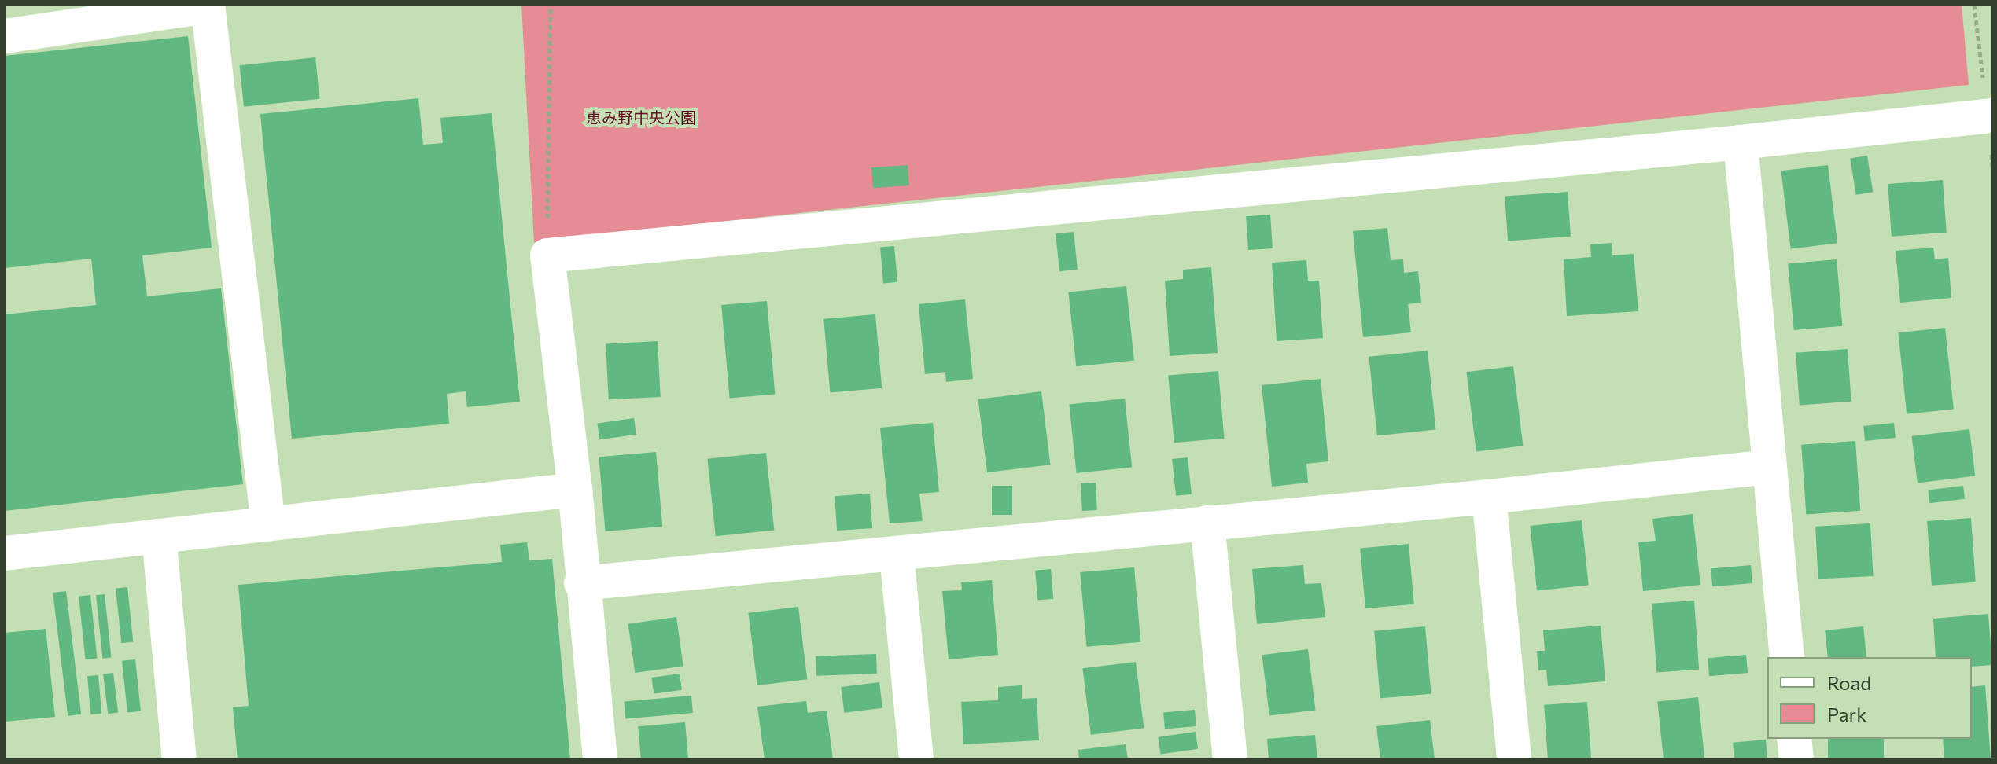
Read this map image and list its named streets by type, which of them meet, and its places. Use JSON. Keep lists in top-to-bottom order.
{
  "parks": ["恵み野中央公園"],
  "legend": ["Road", "Park"]
}
